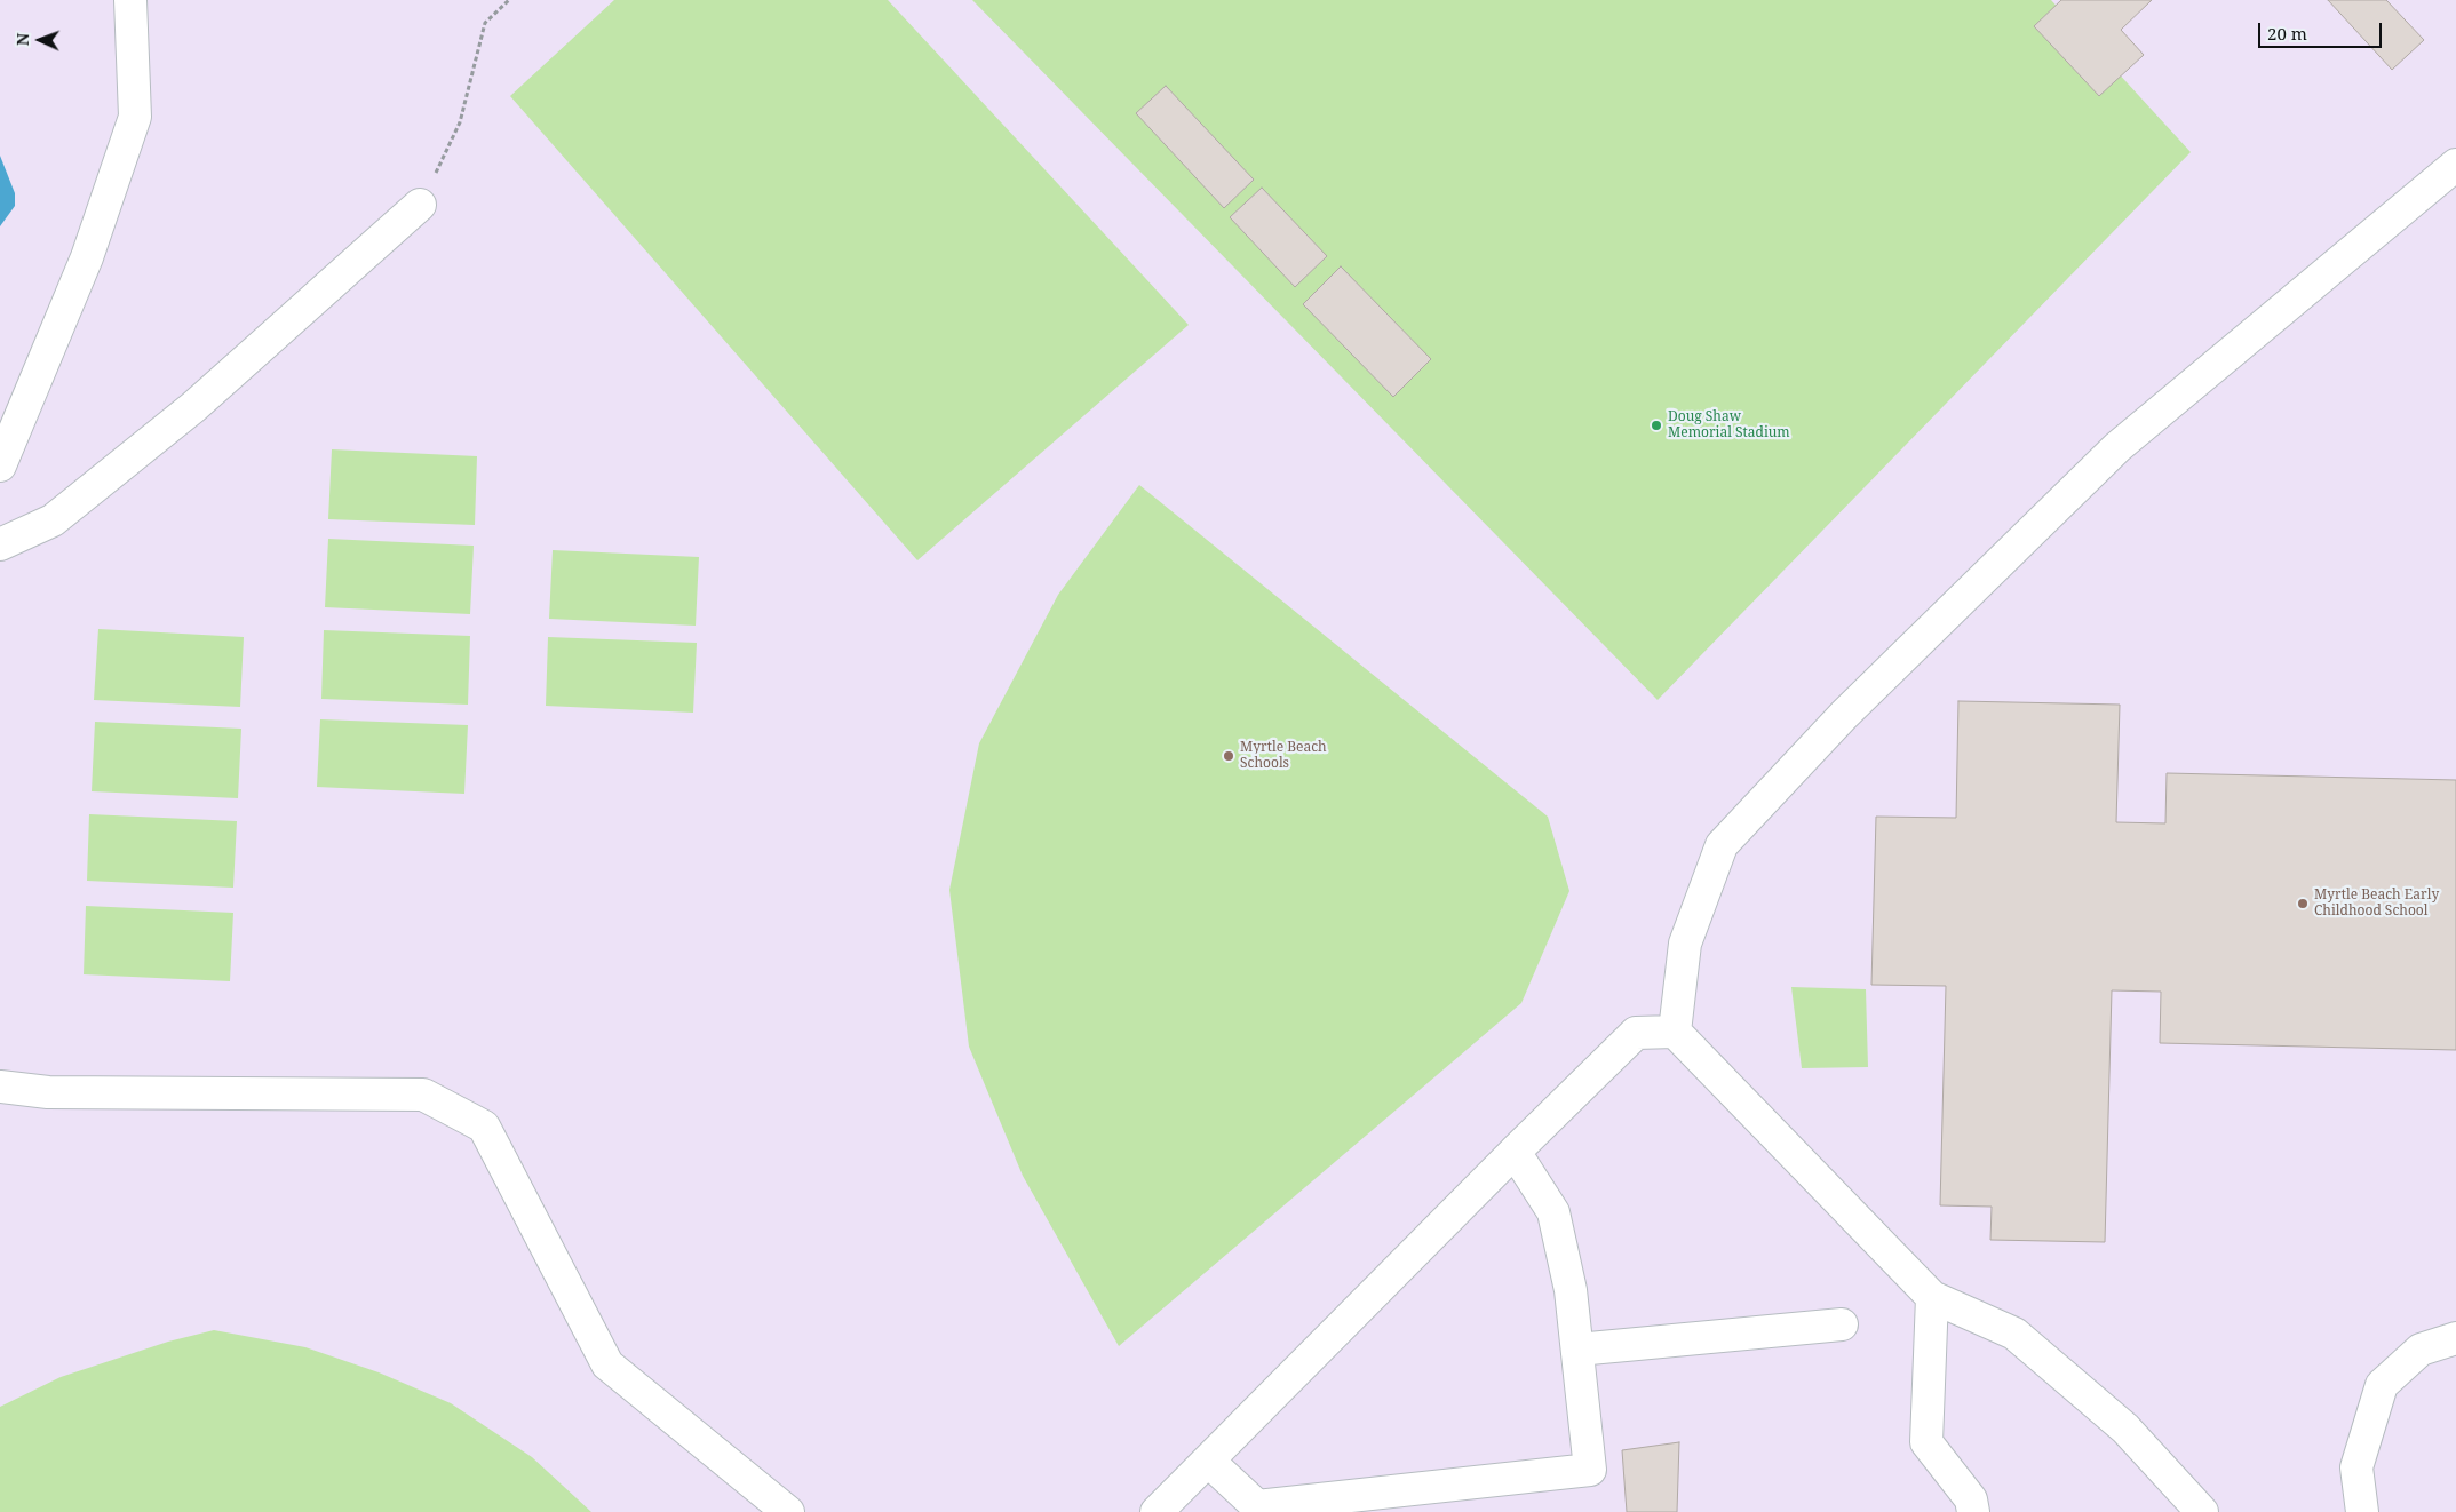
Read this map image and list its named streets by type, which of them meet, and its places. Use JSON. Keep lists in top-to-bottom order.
{
  "places": ["Doug Shaw Memorial Stadium", "Myrtle Beach Schools", "Myrtle Beach Early Childhood School"],
  "scale_bar": "20 m",
  "north": "left"
}
